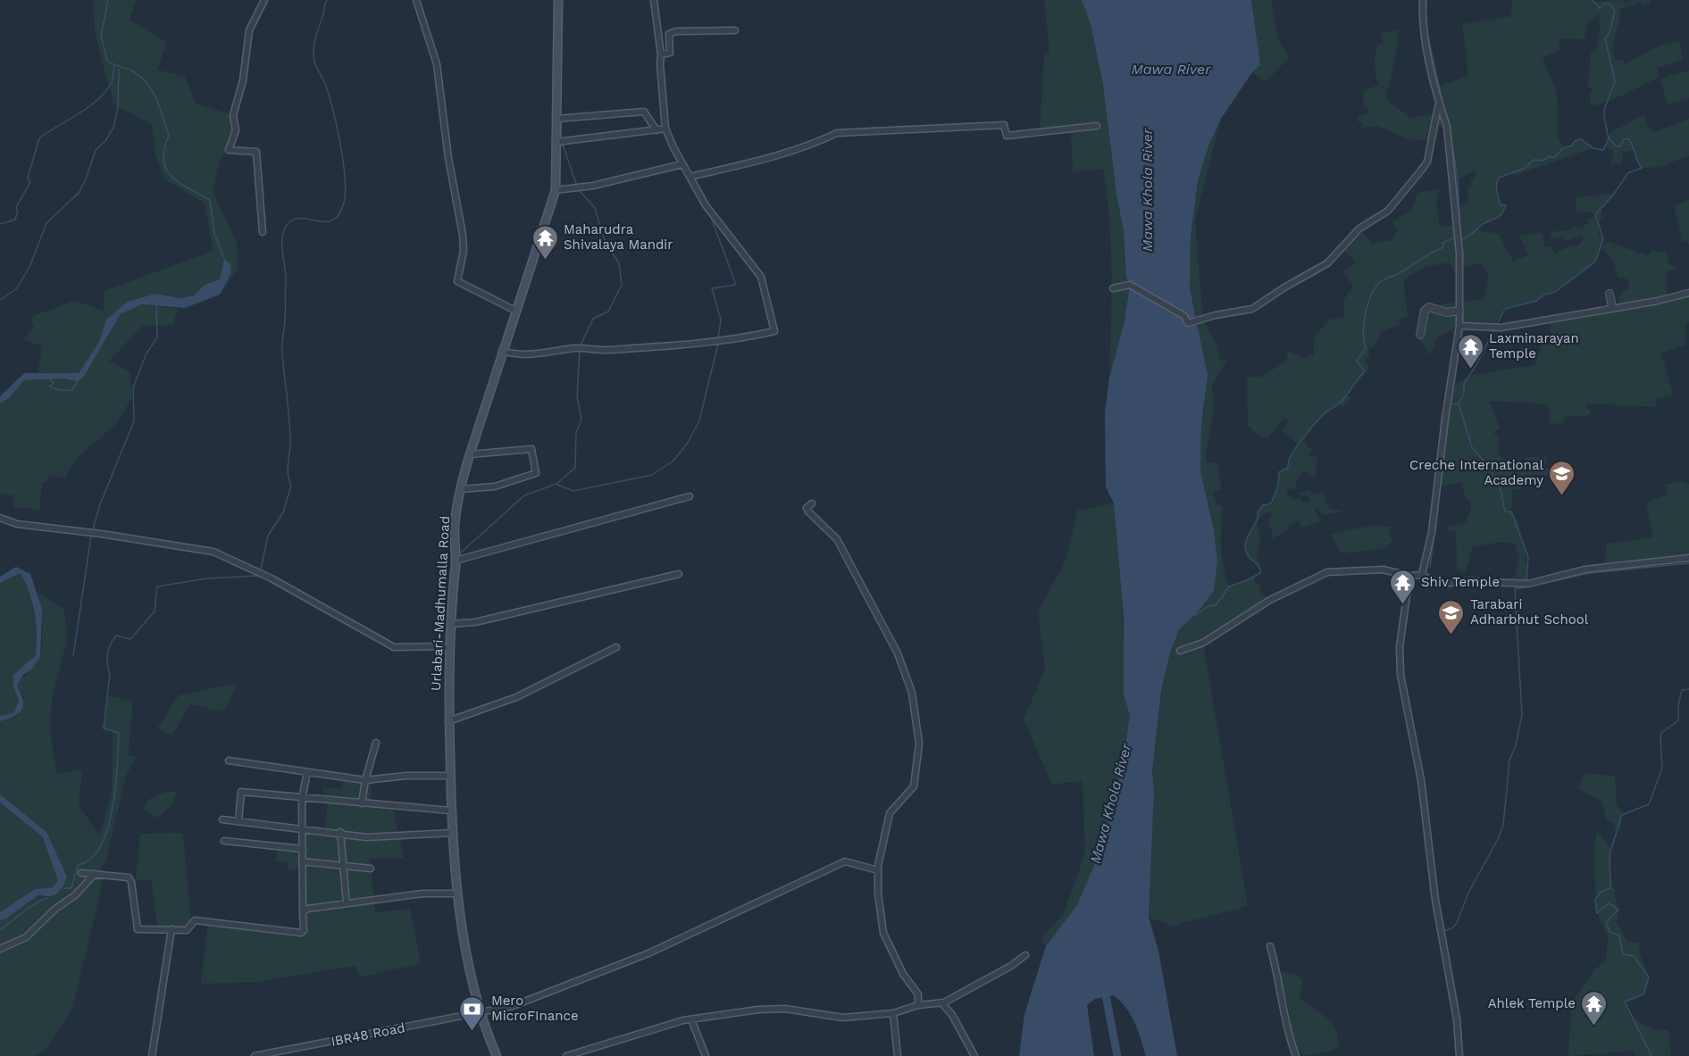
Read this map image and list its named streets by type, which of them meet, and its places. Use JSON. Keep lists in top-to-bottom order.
{
  "streets": {
    "main road": ["Urlabari-Madhumalla Road"],
    "street": ["IBR48 Road"]
  },
  "crossings": [
    ["Urlabari-Madhumalla Road", "IBR48 Road"]
  ],
  "water": ["Mawa River", "Mawa Khola River"],
  "places": {
    "temple": [
      "Maharudra Shivalaya Mandir",
      "Laxminarayan Temple",
      "Shiv Temple",
      "Ahlek Temple"
    ],
    "school or university": ["Creche International Academy", "Tarabari Adharbhut School"],
    "bank": ["Mero MicroFInance"]
  }
}
